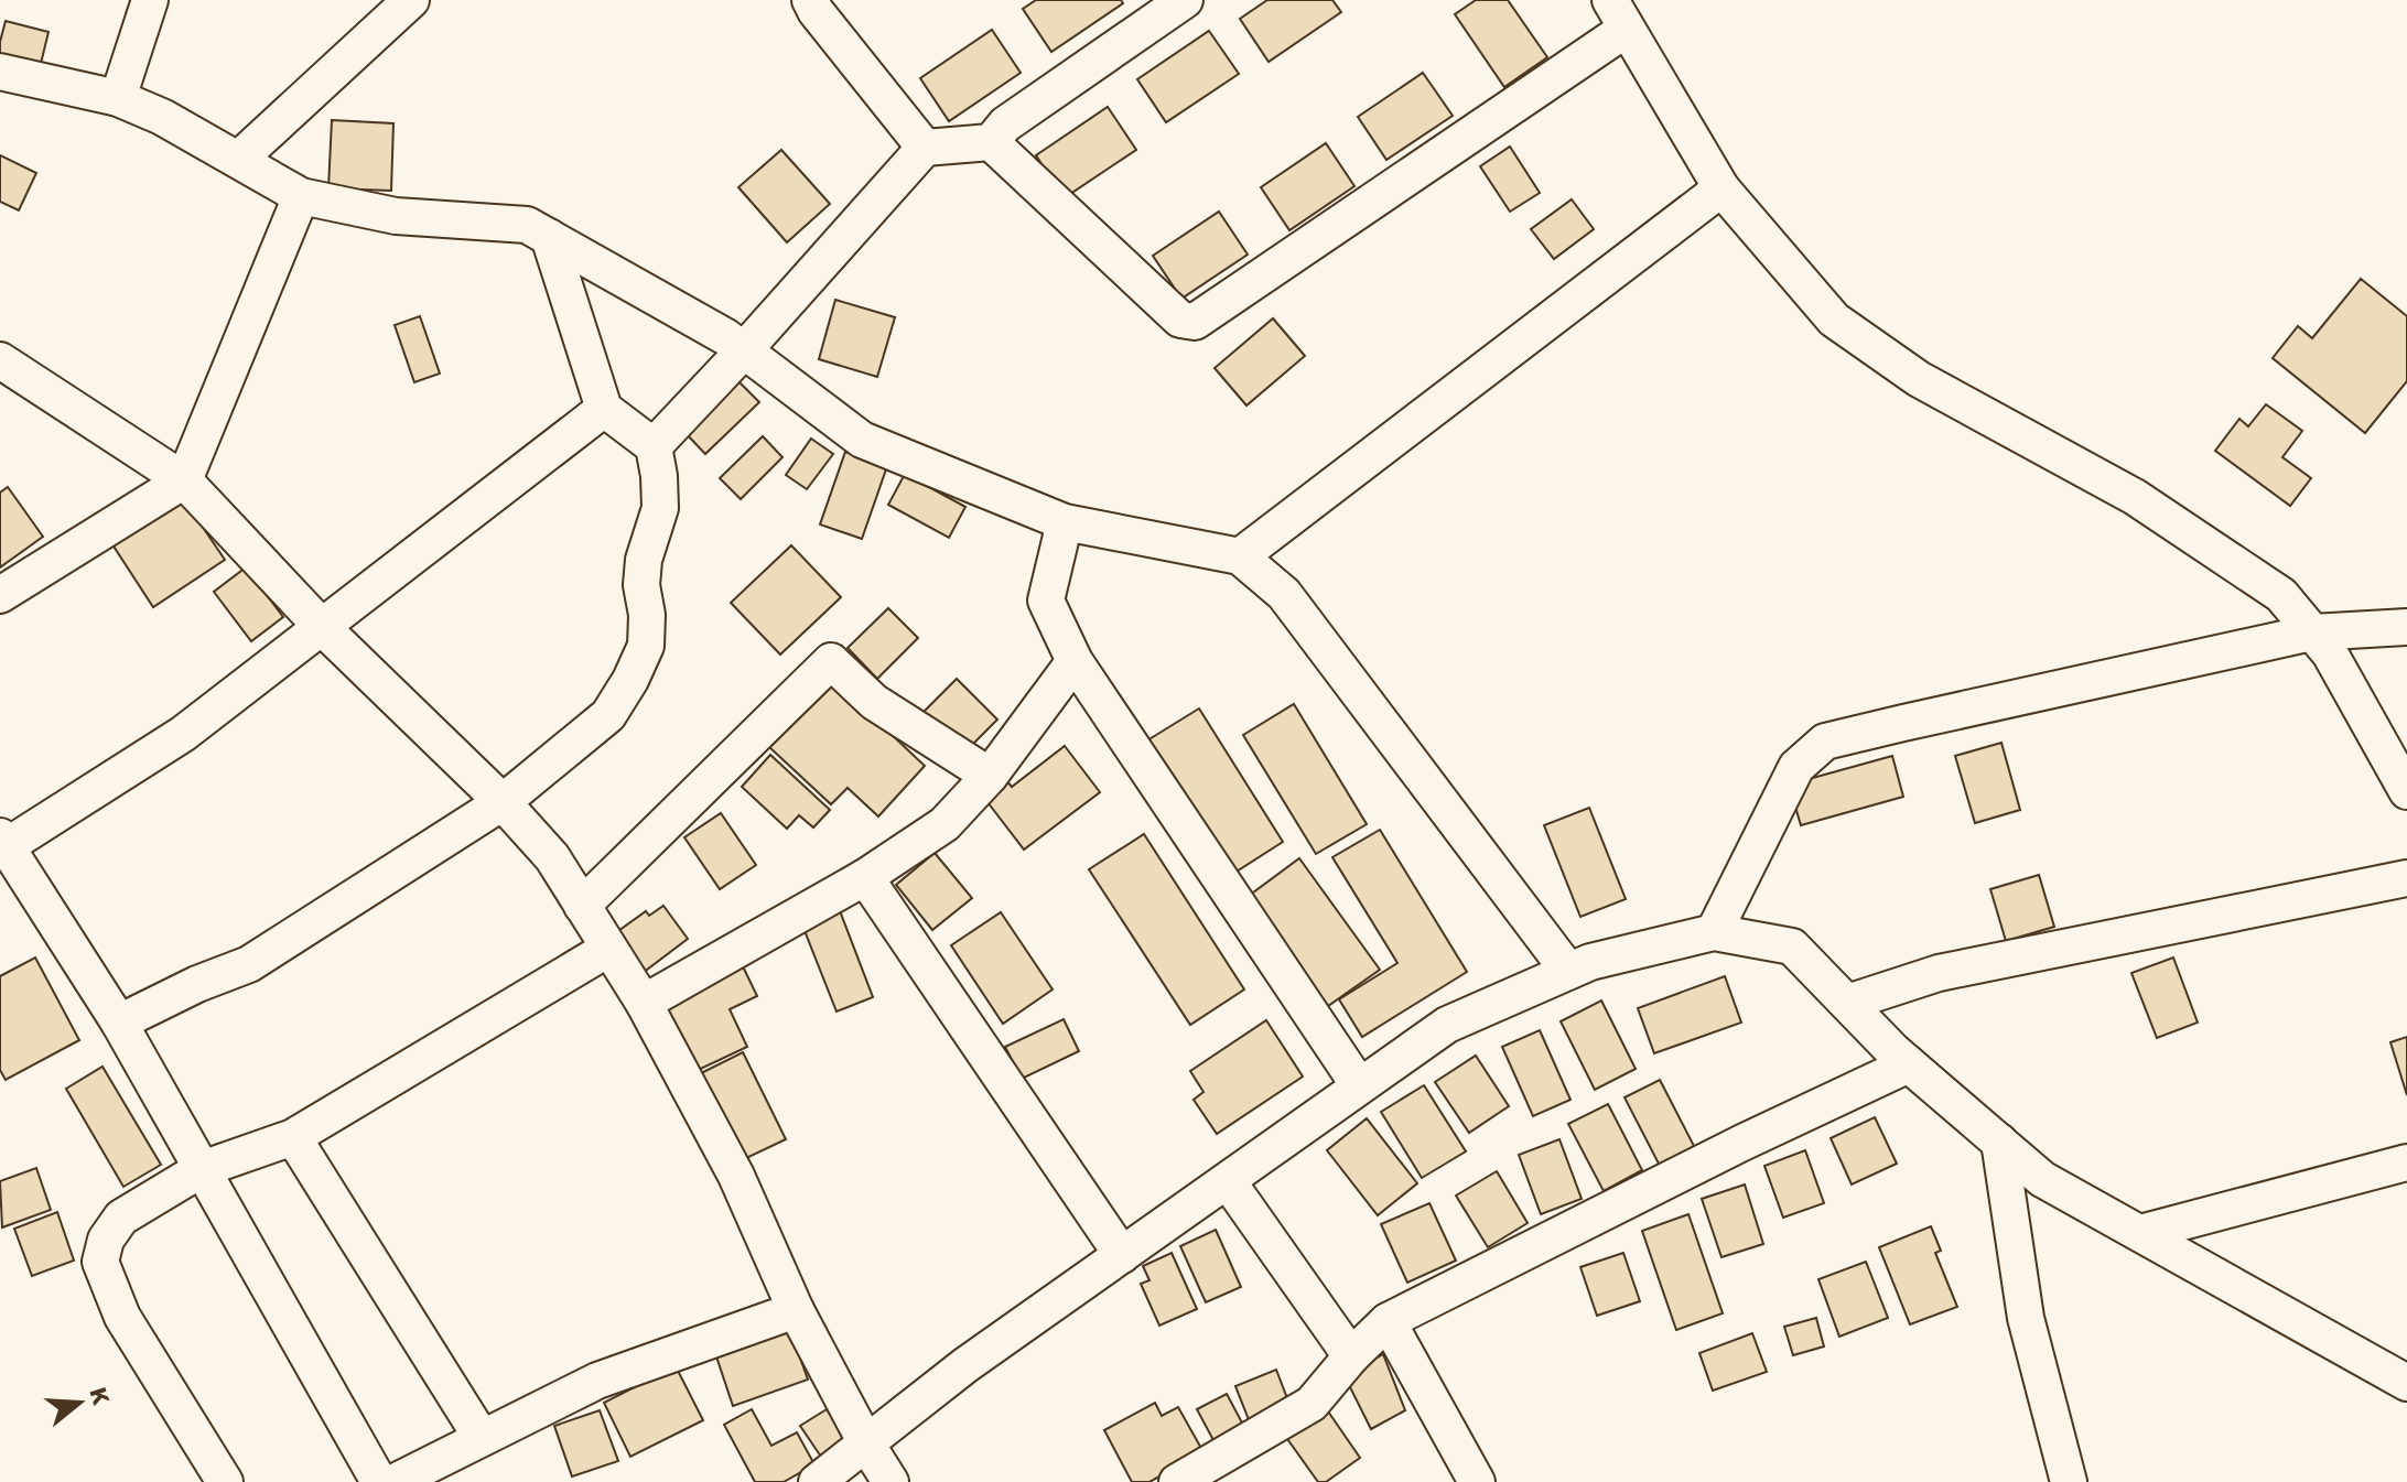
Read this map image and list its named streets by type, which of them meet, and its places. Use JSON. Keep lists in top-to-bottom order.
{
  "north": "right"
}
